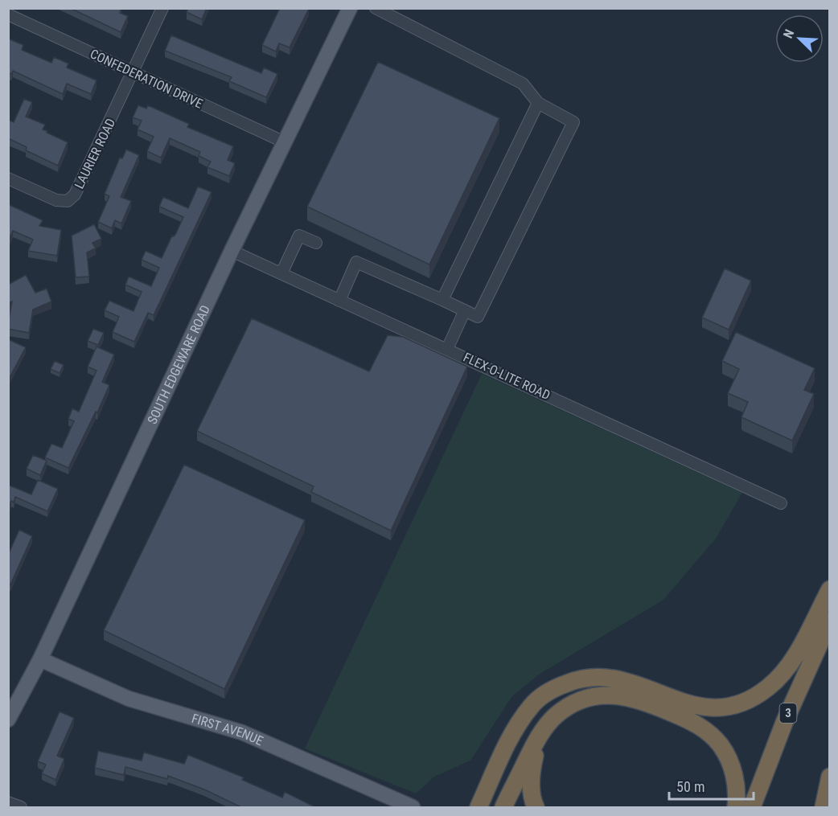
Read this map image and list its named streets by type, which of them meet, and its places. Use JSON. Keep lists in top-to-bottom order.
{
  "streets": {
    "highway": ["3"],
    "main road": ["SOUTH EDGEWARE ROAD", "FIRST AVENUE"],
    "street": ["CONFEDERATION DRIVE", "LAURIER ROAD", "FLEX-O-LITE ROAD"]
  },
  "crossings": [
    ["CONFEDERATION DRIVE", "LAURIER ROAD"],
    ["CONFEDERATION DRIVE", "SOUTH EDGEWARE ROAD"],
    ["SOUTH EDGEWARE ROAD", "FLEX-O-LITE ROAD"],
    ["SOUTH EDGEWARE ROAD", "FIRST AVENUE"]
  ],
  "scale_bar": "50 m",
  "north": "top left"
}
